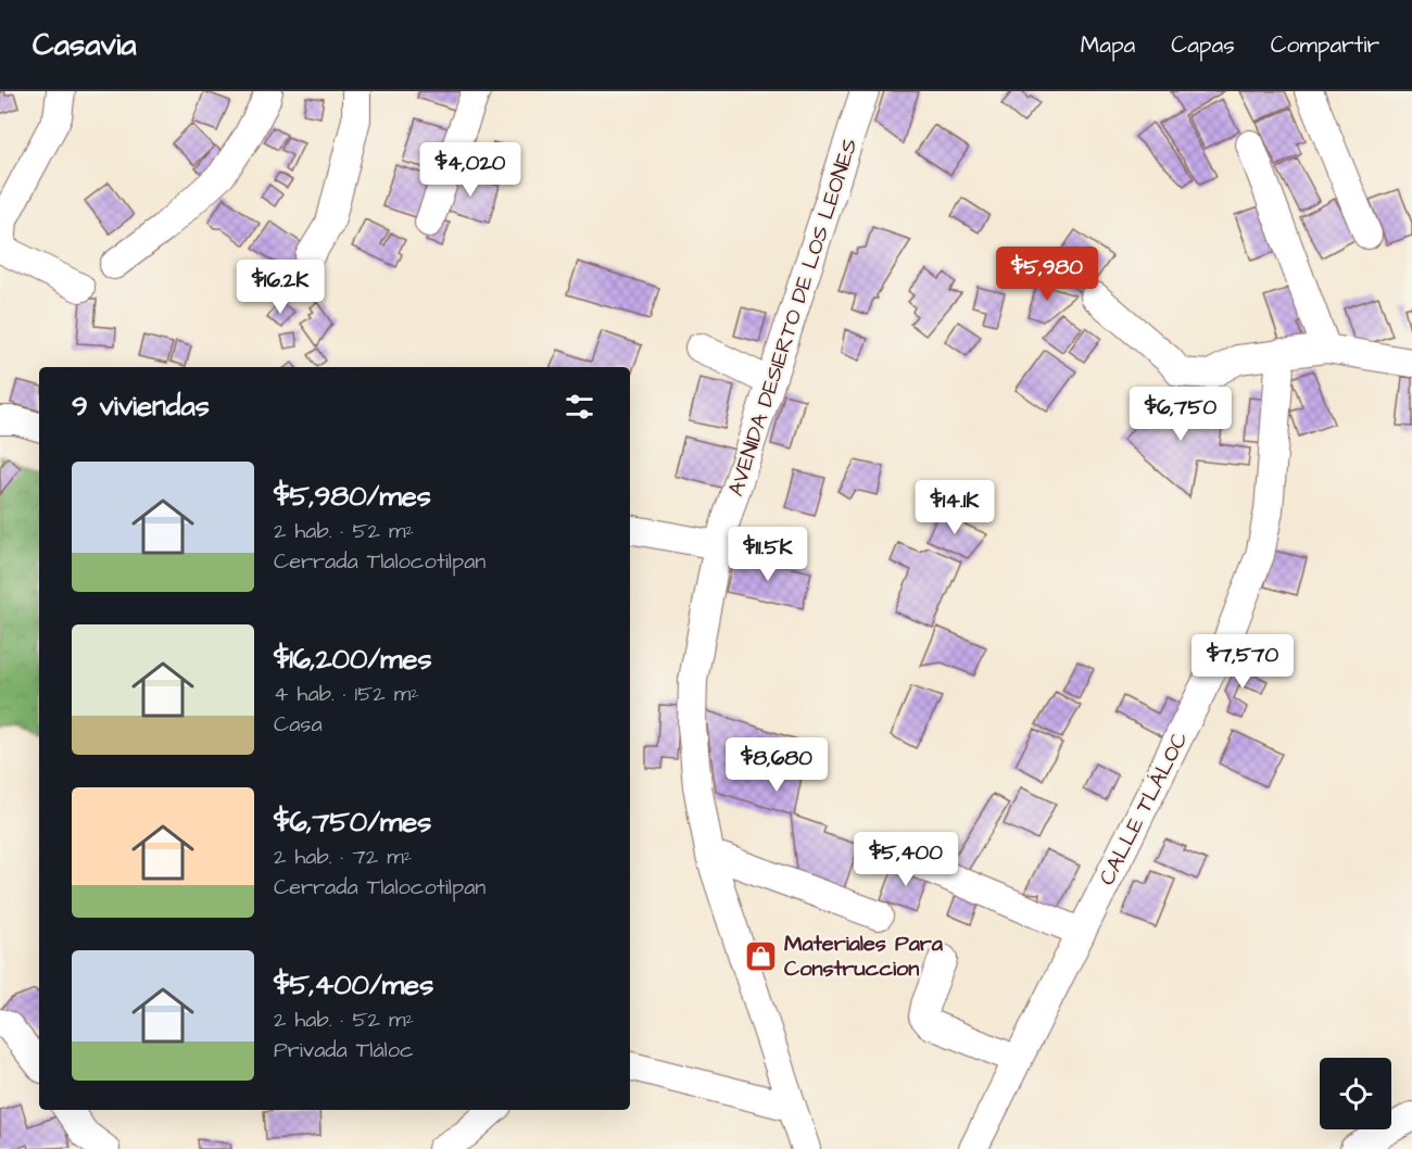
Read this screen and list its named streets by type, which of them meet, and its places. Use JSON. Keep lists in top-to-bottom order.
{
  "streets": {
    "street": ["AVENIDA DESIERTO DE LOS LEONES", "CALLE TLÁLOC"]
  },
  "places": {
    "shop": ["Materiales Para Construccion"]
  },
  "page": {
    "header": "Casavia",
    "nav": ["Mapa", "Capas", "Compartir"],
    "price": [
      "$4,020",
      "$5,980",
      "$16.2K",
      "$6,750",
      "$14.1K",
      "$11.5K",
      "$7,570",
      "$8,680",
      "$5,400"
    ],
    "heading": "9 viviendas",
    "list": [
      {
        "name": "$5,980/mes",
        "note": "2 hab. · 52 m² · Cerrada Tlalocotilpan"
      },
      {
        "name": "$16,200/mes",
        "note": "4 hab. · 152 m² · Casa"
      },
      {
        "name": "$6,750/mes",
        "note": "2 hab. · 72 m² · Cerrada Tlalocotilpan"
      },
      {
        "name": "$5,400/mes",
        "note": "2 hab. · 52 m² · Privada Tláloc"
      }
    ]
  }
}
